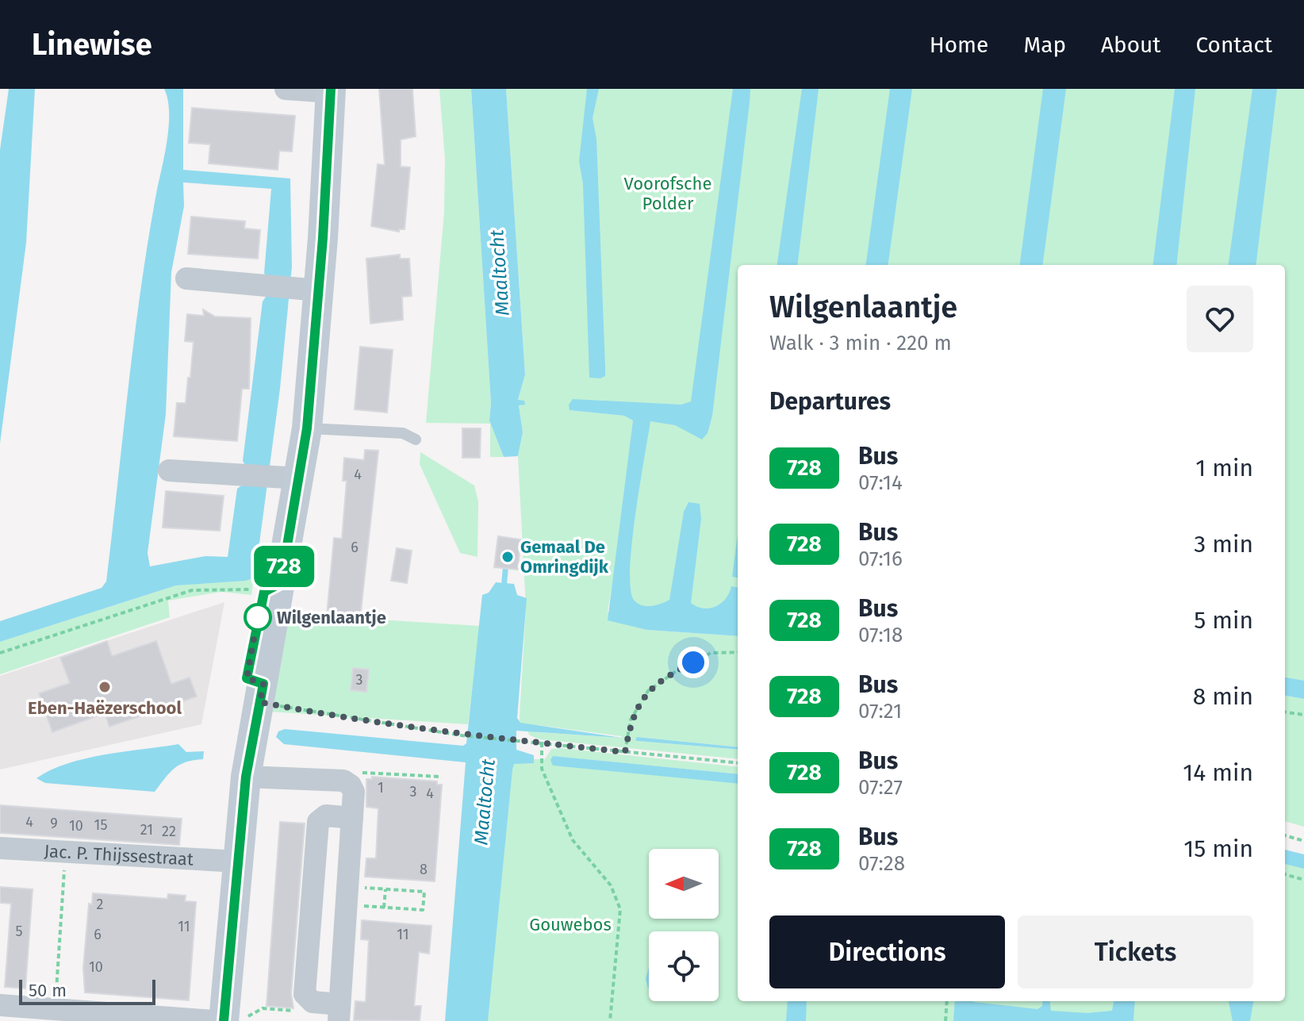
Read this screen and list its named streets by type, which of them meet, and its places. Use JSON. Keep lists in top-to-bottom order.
{
  "streets": {
    "street": ["Jac. P. Thijssestraat"]
  },
  "water": ["Maaltocht"],
  "parks": ["Voorofsche Polder", "Gouwebos"],
  "places": ["Gemaal De Omringdijk", "Wilgenlaantje", "Eben-Haëzerschool"],
  "lines": ["bus line 728"],
  "house_numbers": [
    "4",
    "6",
    "3",
    "1",
    "3",
    "4",
    "4",
    "9",
    "15",
    "10",
    "21",
    "22",
    "8",
    "2",
    "11",
    "5",
    "6",
    "11",
    "10"
  ],
  "scale_bar": "50 m",
  "north": "left",
  "page": {
    "header": "Linewise",
    "nav": [
      "Home",
      "Map",
      "About",
      "Contact"
    ],
    "on_map": "728",
    "heading": [
      ["Wilgenlaantje", "Walk · 3 min · 220 m"],
      "Departures"
    ],
    "list": [
      {
        "mark": "728",
        "name": "Bus",
        "note": "07:14",
        "value": "1 min"
      },
      {
        "mark": "728",
        "name": "Bus",
        "note": "07:16",
        "value": "3 min"
      },
      {
        "mark": "728",
        "name": "Bus",
        "note": "07:18",
        "value": "5 min"
      },
      {
        "mark": "728",
        "name": "Bus",
        "note": "07:21",
        "value": "8 min"
      },
      {
        "mark": "728",
        "name": "Bus",
        "note": "07:27",
        "value": "14 min"
      },
      {
        "mark": "728",
        "name": "Bus",
        "note": "07:28",
        "value": "15 min"
      }
    ],
    "buttons": ["Directions", "Tickets"],
    "scale": "50 m"
  }
}
